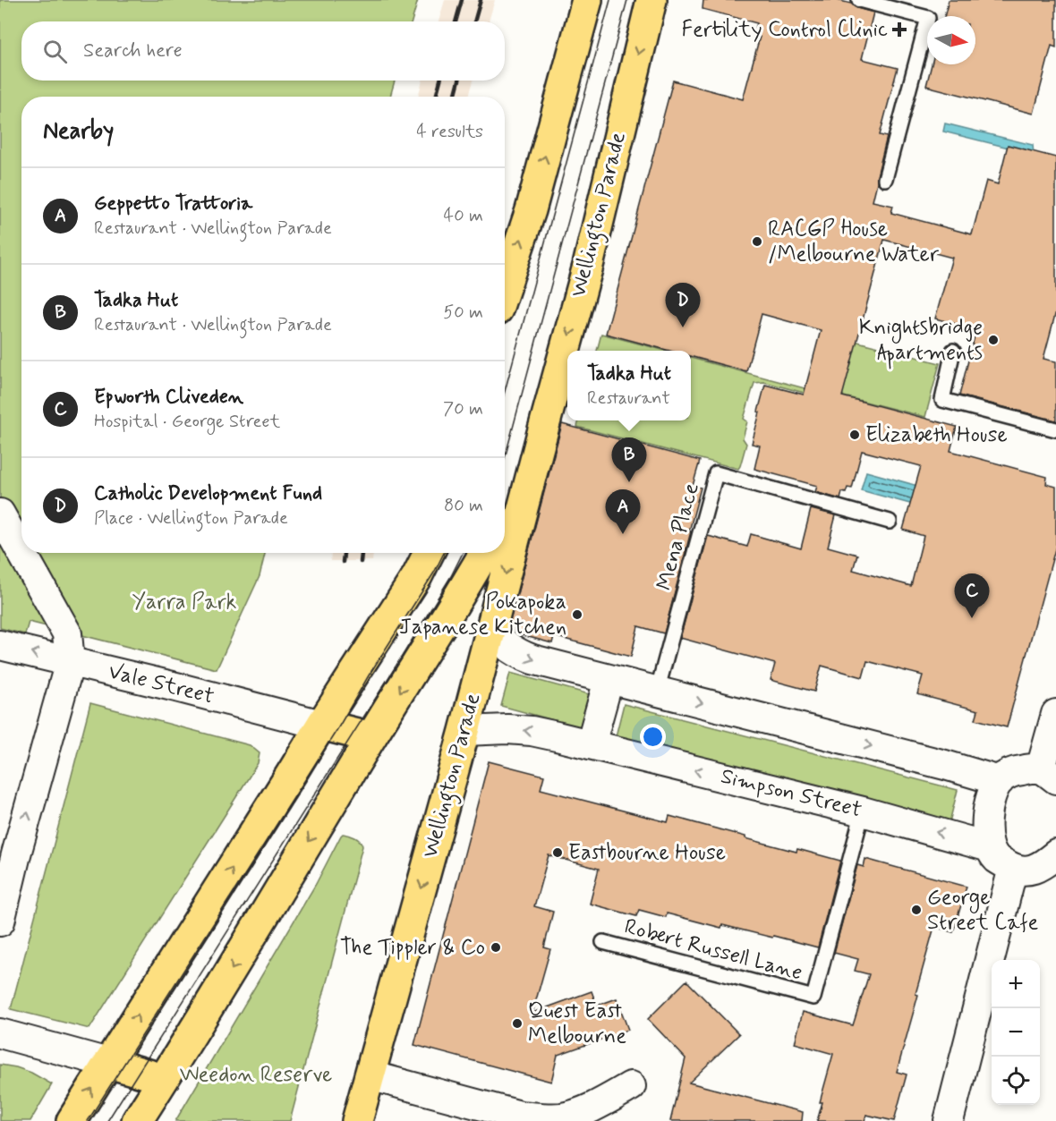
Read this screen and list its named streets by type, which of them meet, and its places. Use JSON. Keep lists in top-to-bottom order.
{
  "streets": {
    "main road": ["Wellington Parade"],
    "street": ["Vale Street", "Simpson Street"],
    "lane": ["Mena Place", "Robert Russell Lane"]
  },
  "crossings": [
    ["Wellington Parade", "Simpson Street"],
    ["Simpson Street", "Robert Russell Lane"]
  ],
  "parks": ["Yarra Park", "Weedon Reserve"],
  "places": {
    "health": ["Fertility Control Clinic"],
    "other": [
      "RACGP House /Melbourne Water",
      "Knightsbridge Apartments",
      "Elizabeth House",
      "Pokapoka Japanese Kitchen",
      "Eastbourne House",
      "George Street Cafe",
      "The Tippler & Co",
      "Quest East Melbourne"
    ]
  },
  "north": "right",
  "page": {
    "search": "Search here",
    "heading": ["Nearby", "4 results"],
    "list": [
      {
        "mark": "A",
        "name": "Geppetto Trattoria",
        "note": "Restaurant · Wellington Parade",
        "value": "40 m"
      },
      {
        "mark": "B",
        "name": "Tadka Hut",
        "note": "Restaurant · Wellington Parade",
        "value": "50 m"
      },
      {
        "mark": "C",
        "name": "Epworth Cliveden",
        "note": "Hospital · George Street",
        "value": "70 m"
      },
      {
        "mark": "D",
        "name": "Catholic Development Fund",
        "note": "Place · Wellington Parade",
        "value": "80 m"
      }
    ],
    "pins": [
      "D",
      "B",
      "A",
      "C"
    ],
    "popup": ["Tadka Hut", "Restaurant"],
    "map_buttons": ["+", "−"]
  }
}
